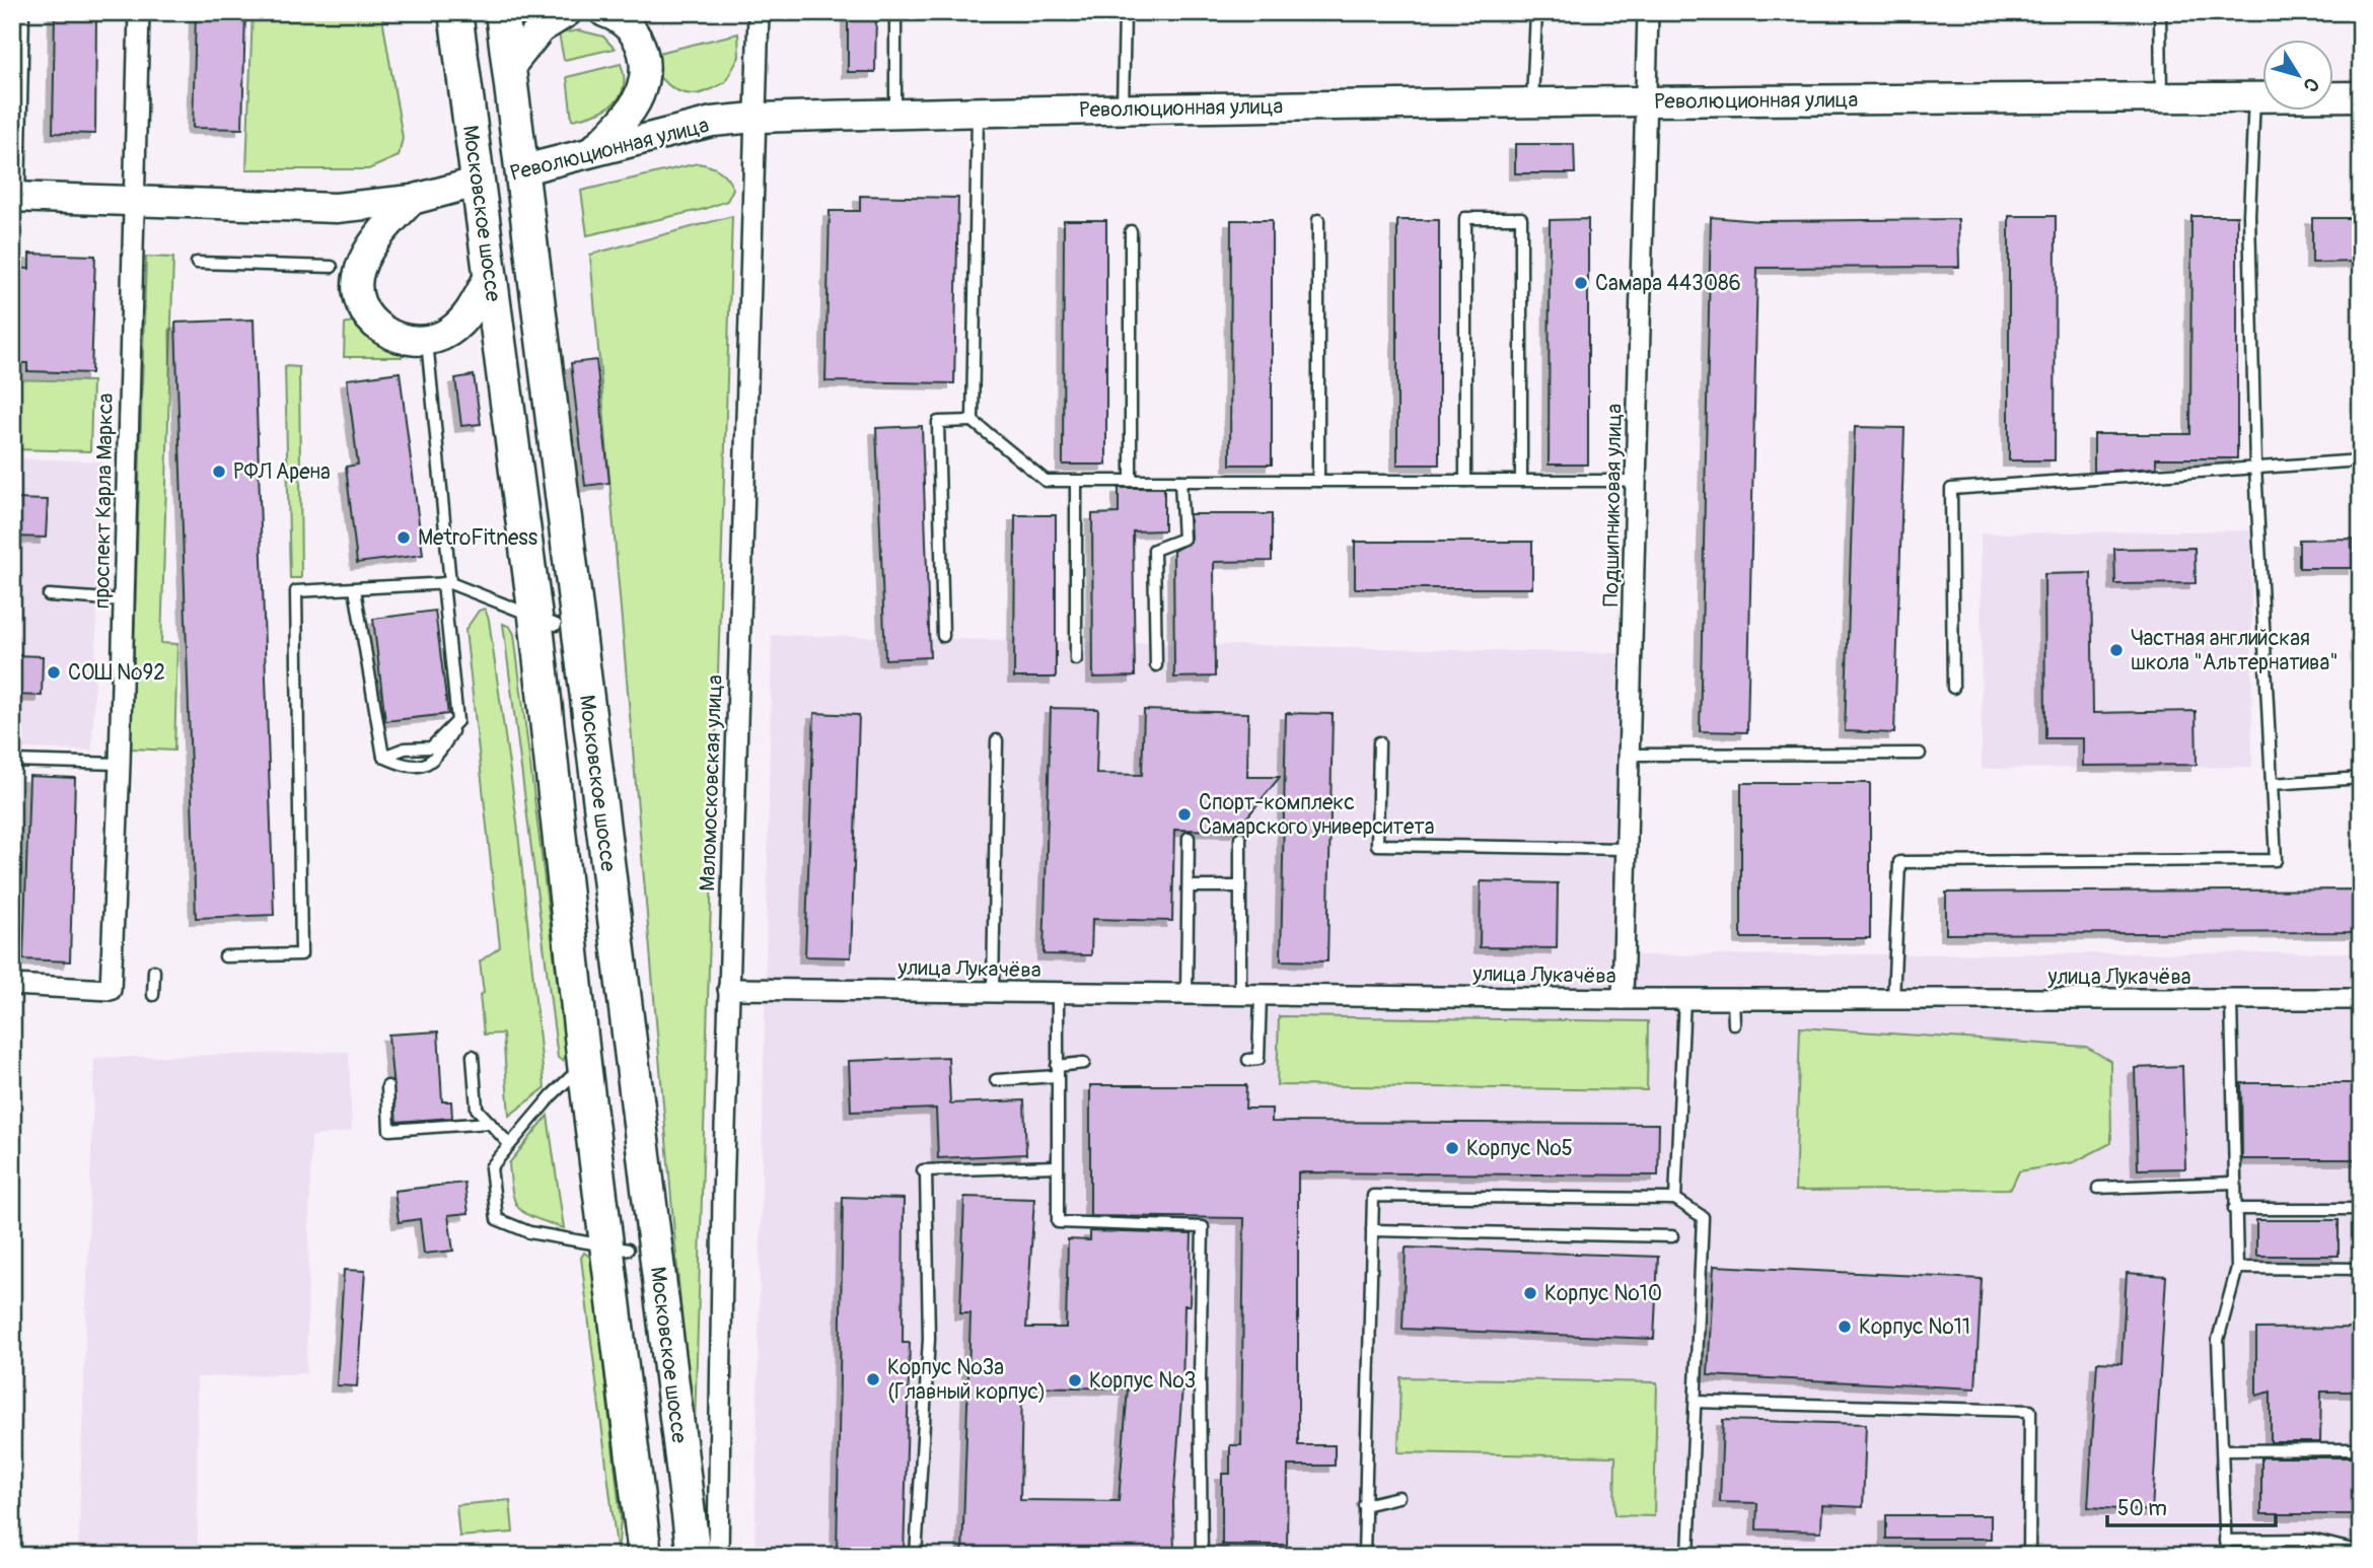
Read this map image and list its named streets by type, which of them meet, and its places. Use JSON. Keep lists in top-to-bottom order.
{
  "streets": {
    "main road": ["Революционная улица", "Московское шоссе"],
    "street": [
      "проспект Карла Маркса",
      "Подшипниковая улица",
      "Маломосковская улица",
      "улица Лукачёва"
    ]
  },
  "crossings": [
    ["Революционная улица", "Московское шоссе"],
    ["Революционная улица", "проспект Карла Маркса"],
    ["Революционная улица", "Подшипниковая улица"],
    ["Революционная улица", "Маломосковская улица"],
    ["Подшипниковая улица", "улица Лукачёва"],
    ["Маломосковская улица", "улица Лукачёва"]
  ],
  "places": [
    "Самара 443086",
    "РФЛ Арена",
    "MetroFitness",
    "Частная английская школа \"Альтернатива\"",
    "СОШ №92",
    "Спорт-комплекс Самарского университета",
    "Корпус №5",
    "Корпус №10",
    "Корпус №11",
    "Корпус №3a (Главный корпус)",
    "Корпус №3"
  ],
  "scale_bar": "50 m",
  "north": "bottom right"
}
